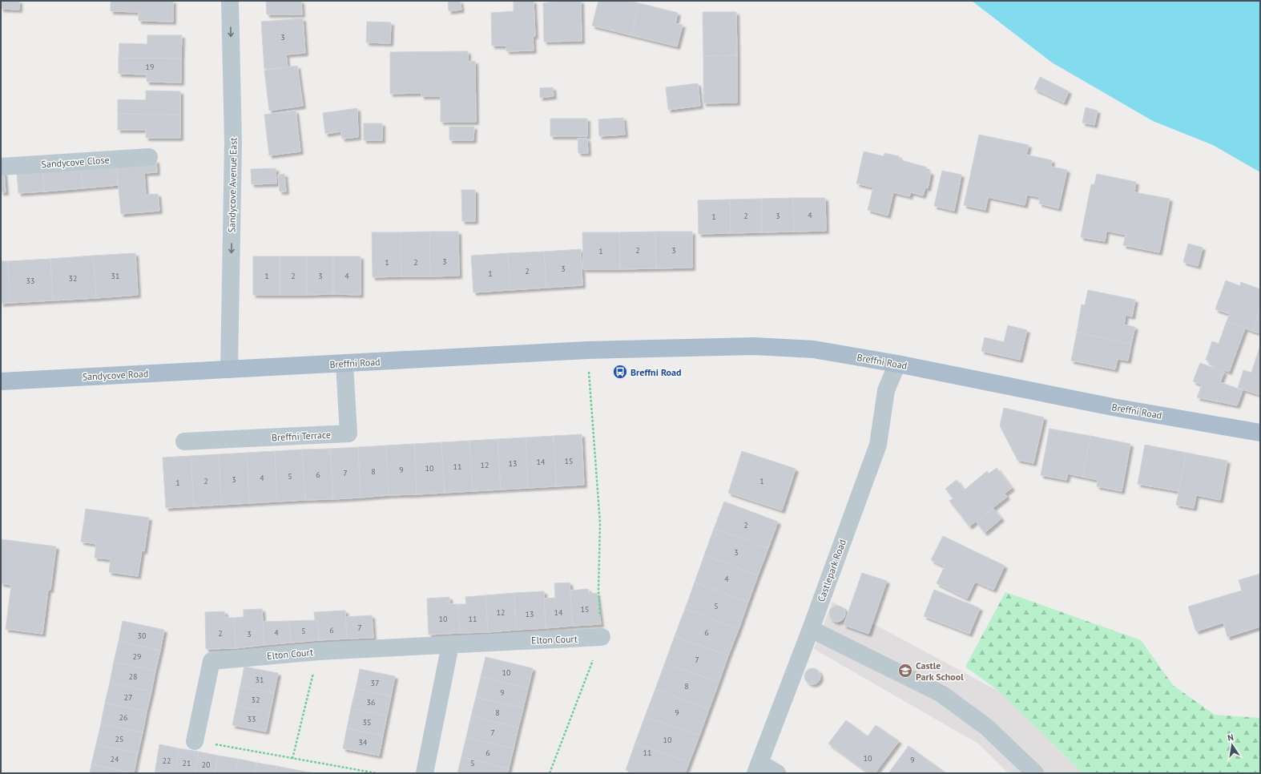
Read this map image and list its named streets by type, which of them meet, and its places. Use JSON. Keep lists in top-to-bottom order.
{
  "streets": {
    "main road": ["Breffni Road", "Sandycove Road"],
    "street": [
      "Sandycove Close",
      "Sandycove Avenue East",
      "Breffni Terrace",
      "Castlepark Road",
      "Elton Court"
    ]
  },
  "crossings": [
    ["Sandycove Avenue East", "Breffni Road"],
    ["Sandycove Avenue East", "Sandycove Road"],
    ["Breffni Road", "Sandycove Road"],
    ["Breffni Road", "Breffni Terrace"],
    ["Breffni Road", "Castlepark Road"]
  ],
  "one_way": ["Sandycove Avenue East"],
  "places": {
    "bus stop": ["Breffni Road"],
    "school or university": ["Castle Park School"]
  },
  "house_numbers": [
    "3",
    "19",
    "4",
    "2",
    "3",
    "1",
    "2",
    "3",
    "1",
    "3",
    "1",
    "2",
    "3",
    "2",
    "1",
    "31",
    "1",
    "2",
    "3",
    "4",
    "32",
    "33",
    "15",
    "14",
    "13",
    "12",
    "11",
    "10",
    "9",
    "8",
    "7",
    "6",
    "5",
    "4",
    "3",
    "2",
    "1",
    "1",
    "2",
    "3",
    "4",
    "5",
    "15",
    "12",
    "14",
    "13",
    "10",
    "11",
    "7",
    "6",
    "5",
    "4",
    "6",
    "2",
    "3",
    "30",
    "29",
    "7",
    "10",
    "28",
    "31",
    "37",
    "8",
    "9",
    "27",
    "32",
    "36",
    "8",
    "9",
    "26",
    "33",
    "35",
    "7",
    "25",
    "10",
    "34",
    "6",
    "11",
    "10",
    "24",
    "9",
    "22",
    "21",
    "5",
    "20"
  ],
  "north": "top"
}
